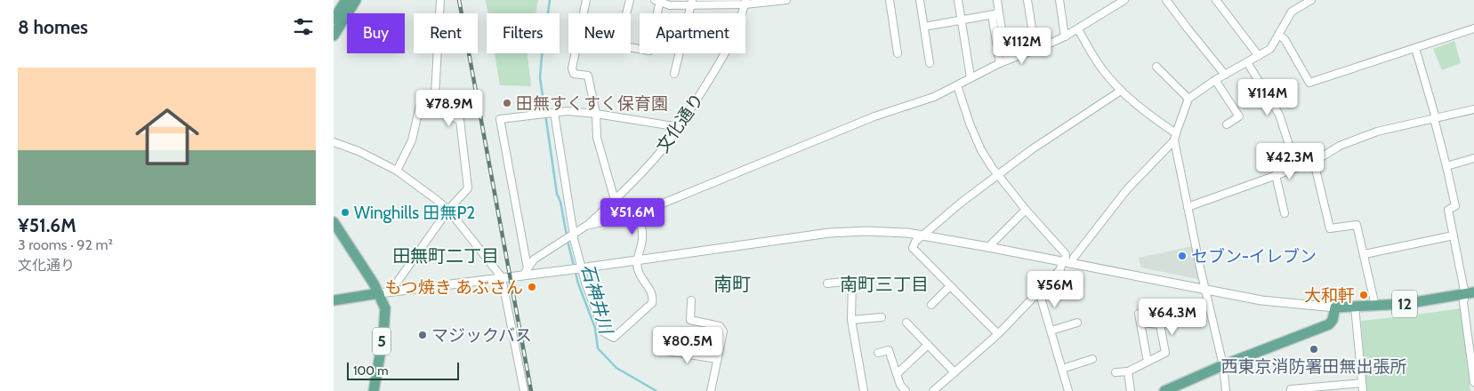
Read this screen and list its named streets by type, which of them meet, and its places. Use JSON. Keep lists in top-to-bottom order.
{
  "streets": {
    "main road": ["12", "5"],
    "street": ["文化通り"]
  },
  "districts": ["田無町二丁目", "南町", "南町三丁目"],
  "water": ["石神井川"],
  "places": [
    "田無すくすく保育園",
    "Winghills 田無P2",
    "セブン-イレブン",
    "もつ焼き あぶさん",
    "大和軒",
    "マジックバス",
    "西東京消防署田無出張所"
  ],
  "scale_bar": "100 m",
  "page": {
    "heading": "8 homes",
    "chip": [
      "Buy",
      "Rent",
      "Filters",
      "New",
      "Apartment"
    ],
    "price": [
      "¥112M",
      "¥114M",
      "¥78.9M",
      "¥42.3M",
      "¥51.6M",
      "¥56M",
      "¥64.3M",
      "¥80.5M"
    ],
    "list": [
      {
        "name": "¥51.6M",
        "note": "3 rooms · 92 m² · 文化通り"
      }
    ],
    "scale": "100 m"
  }
}
